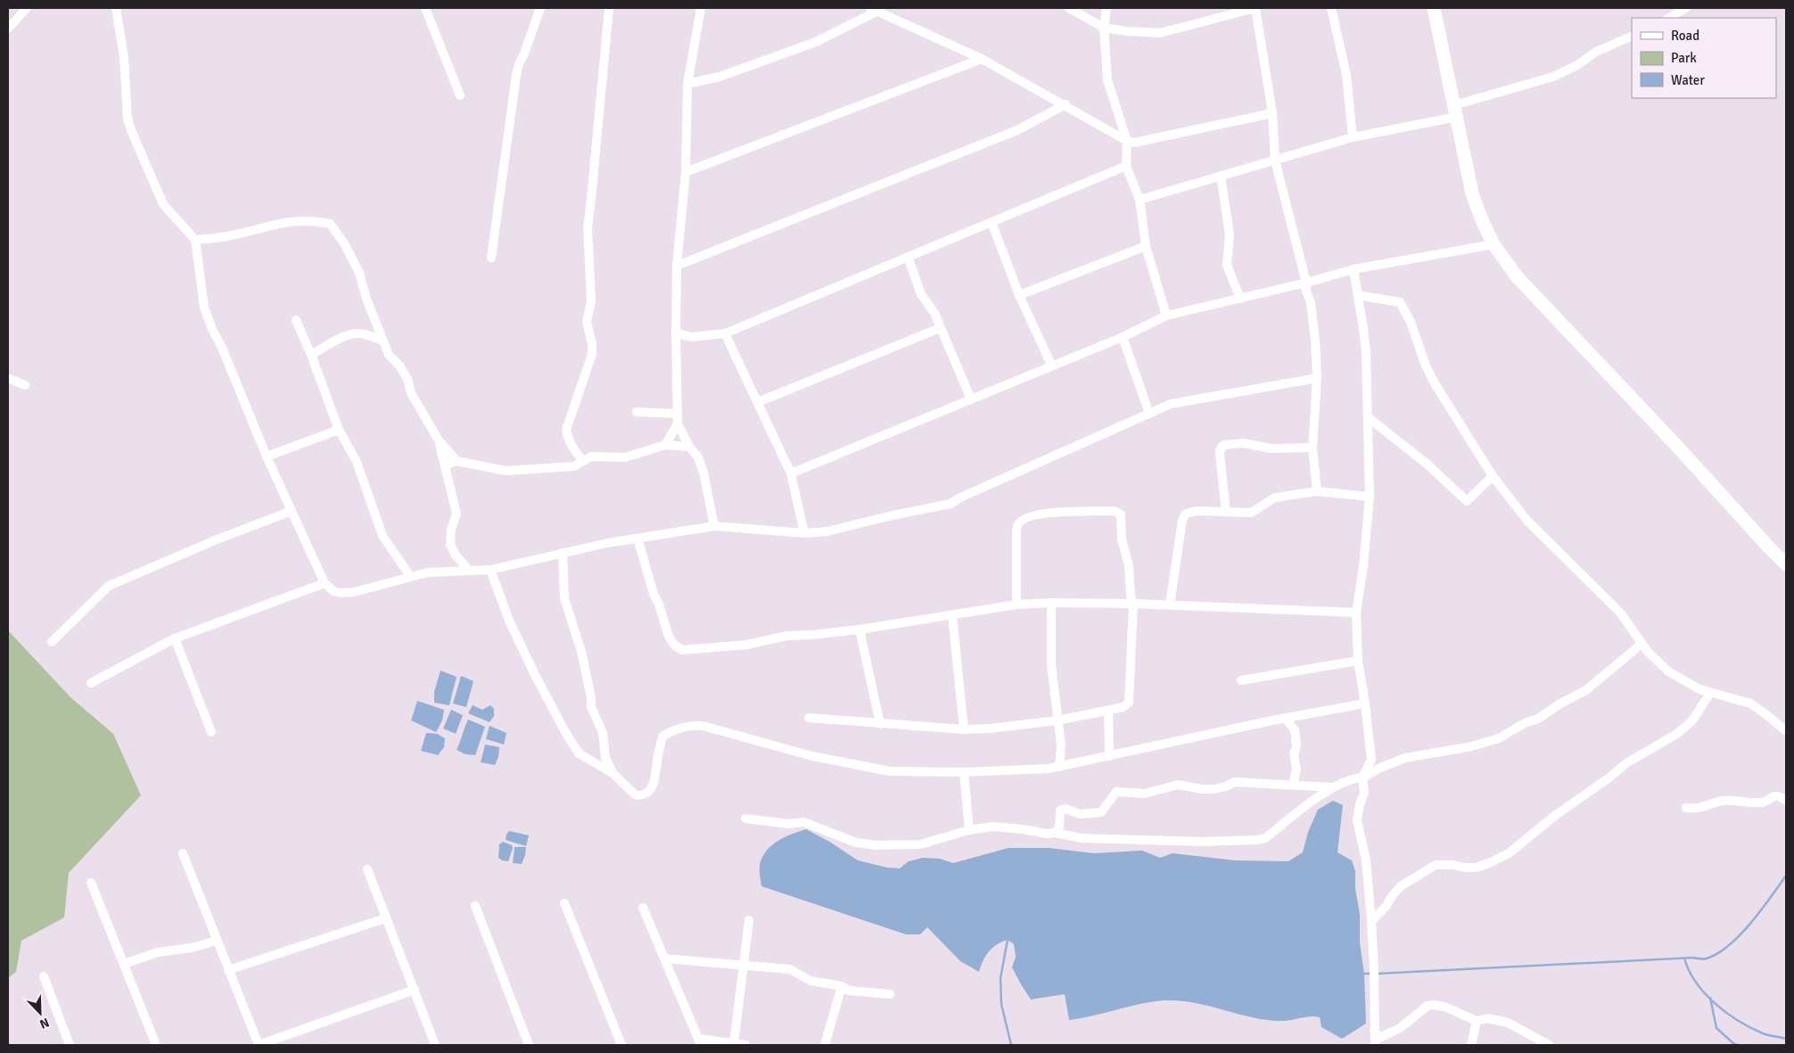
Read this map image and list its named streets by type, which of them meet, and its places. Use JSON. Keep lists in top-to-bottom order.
{
  "legend": ["Road", "Park", "Water"],
  "north": "bottom right"
}
